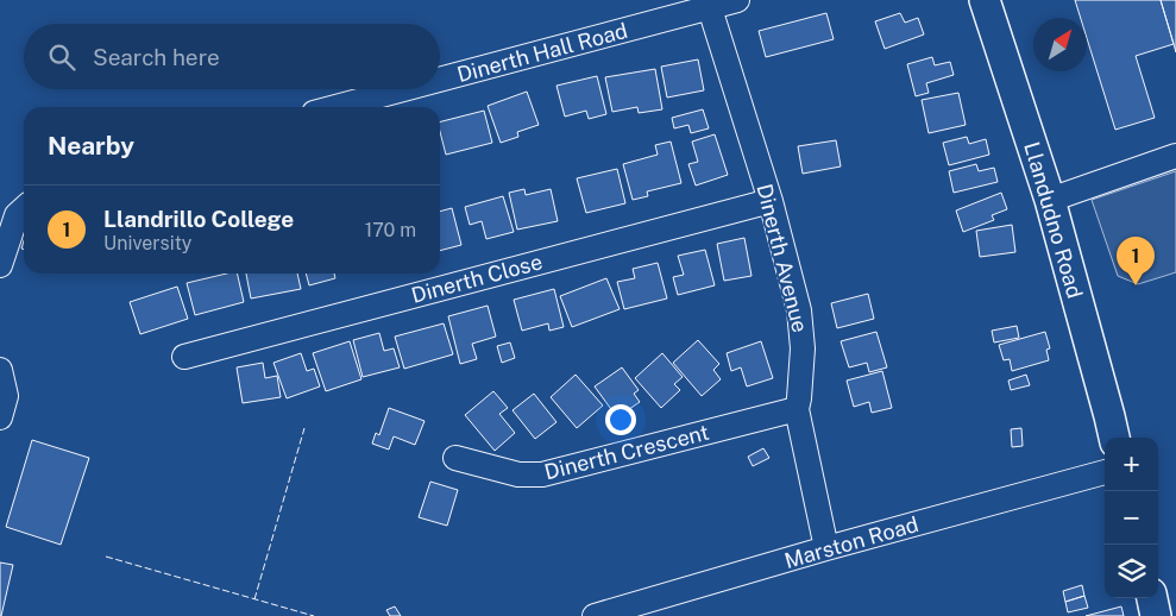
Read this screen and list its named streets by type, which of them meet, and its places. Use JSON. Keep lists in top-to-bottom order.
{
  "streets": {
    "main road": ["Llandudno Road"],
    "street": [
      "Dinerth Hall Road",
      "Dinerth Avenue",
      "Dinerth Close",
      "Dinerth Crescent",
      "Marston Road"
    ]
  },
  "crossings": [
    ["Dinerth Hall Road", "Dinerth Avenue"],
    ["Dinerth Avenue", "Dinerth Close"],
    ["Dinerth Avenue", "Dinerth Crescent"],
    ["Dinerth Avenue", "Marston Road"]
  ],
  "north": "top right",
  "page": {
    "search": "Search here",
    "heading": "Nearby",
    "list": [
      {
        "mark": "1",
        "name": "Llandrillo College",
        "note": "University",
        "value": "170 m"
      }
    ],
    "pins": "1",
    "map_buttons": ["+", "−"]
  }
}
